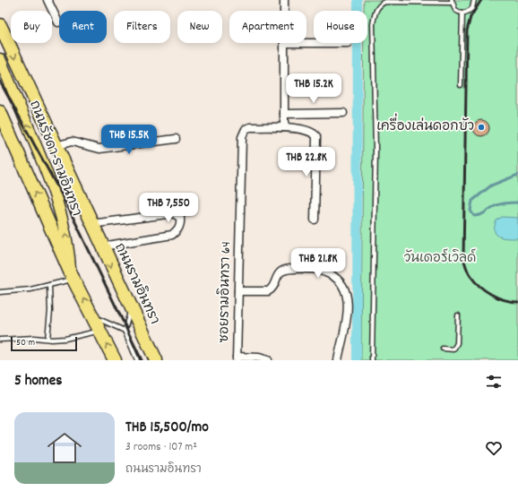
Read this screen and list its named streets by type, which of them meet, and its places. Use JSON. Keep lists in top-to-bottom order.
{
  "streets": {
    "highway": ["ถนนรามอินทรา"],
    "main road": ["ถนนรัชดา-รามอินทรา"],
    "street": ["ซอยรามอินทรา 64"]
  },
  "one_way": ["ถนนรัชดา-รามอินทรา"],
  "parks": ["วันเดอร์เวิลด์"],
  "places": ["เครื่องเล่นดอกบัว"],
  "scale_bar": "50 m",
  "page": {
    "chip": [
      "Buy",
      "Rent",
      "Filters",
      "New",
      "Apartment",
      "House"
    ],
    "price": [
      "THB 15.2K",
      "THB 15.5K",
      "THB 22.8K",
      "THB 7,550",
      "THB 21.8K"
    ],
    "scale": "50 m",
    "heading": "5 homes",
    "list": [
      {
        "name": "THB 15,500/mo",
        "note": "3 rooms · 107 m² · ถนนรามอินทรา"
      }
    ]
  }
}
